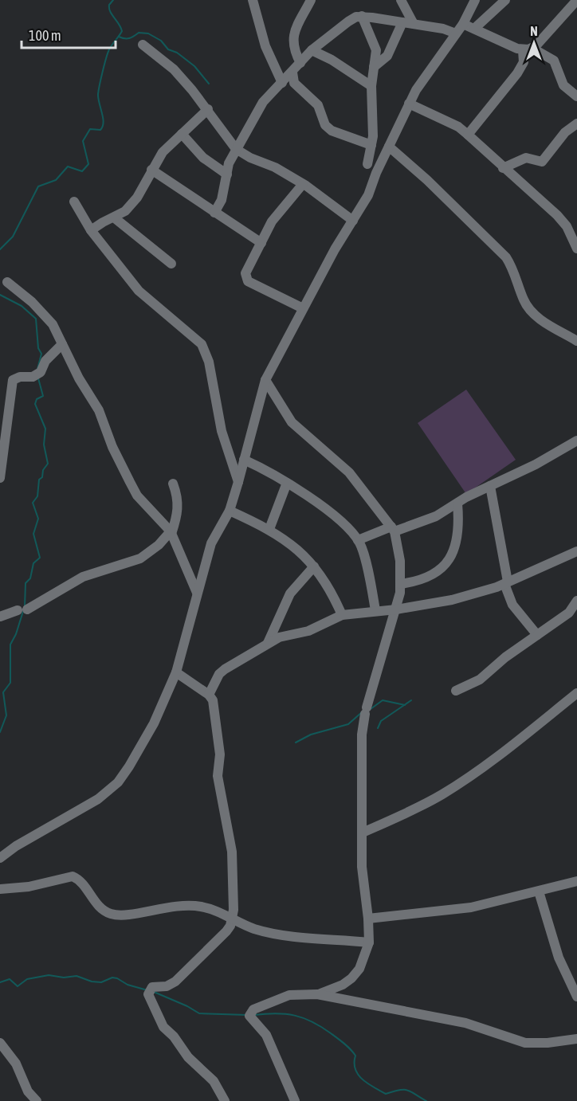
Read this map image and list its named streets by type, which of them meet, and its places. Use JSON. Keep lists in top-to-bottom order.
{
  "scale_bar": "100 m",
  "north": "top"
}
